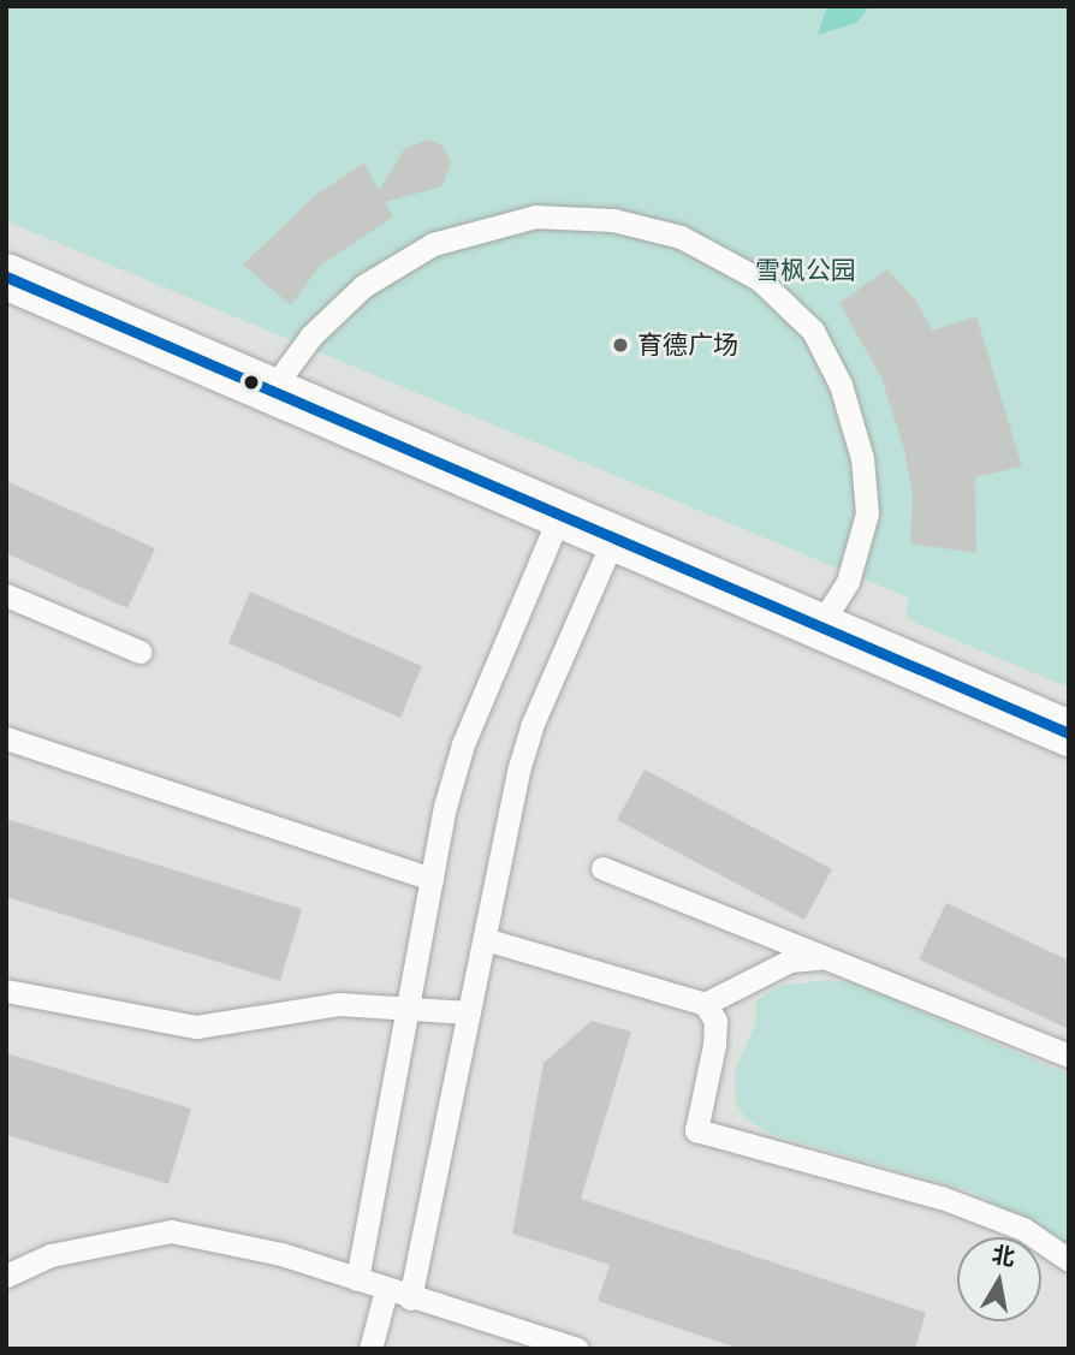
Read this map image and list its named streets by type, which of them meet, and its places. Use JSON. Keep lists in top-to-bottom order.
{
  "parks": ["雪枫公园"],
  "places": ["育德广场"],
  "north": "top"
}
